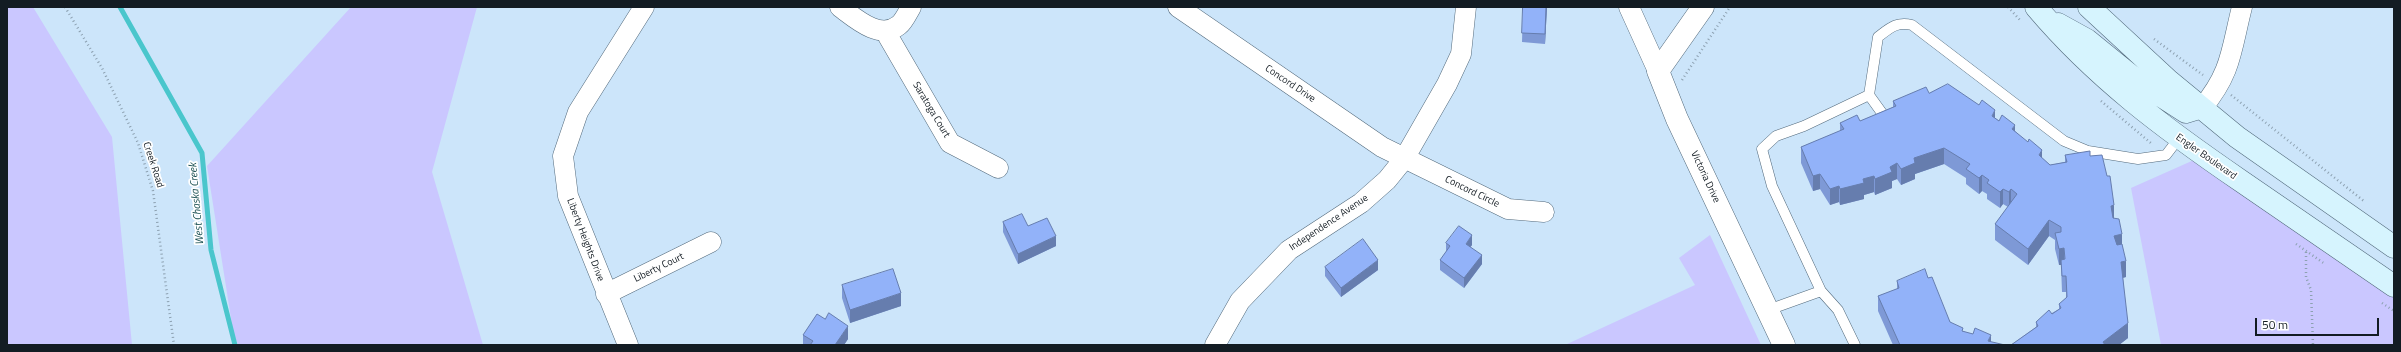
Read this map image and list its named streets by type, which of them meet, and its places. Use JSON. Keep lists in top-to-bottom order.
{
  "streets": {
    "main road": ["Engler Boulevard"],
    "street": [
      "Concord Drive",
      "Saratoga Court",
      "Victoria Drive",
      "Concord Circle",
      "Independence Avenue",
      "Liberty Heights Drive",
      "Liberty Court"
    ],
    "path": ["Creek Road"]
  },
  "crossings": [
    ["Concord Drive", "Concord Circle"],
    ["Concord Drive", "Independence Avenue"],
    ["Concord Circle", "Independence Avenue"],
    ["Liberty Heights Drive", "Liberty Court"]
  ],
  "water": ["West Chaska Creek"],
  "scale_bar": "50 m"
}
